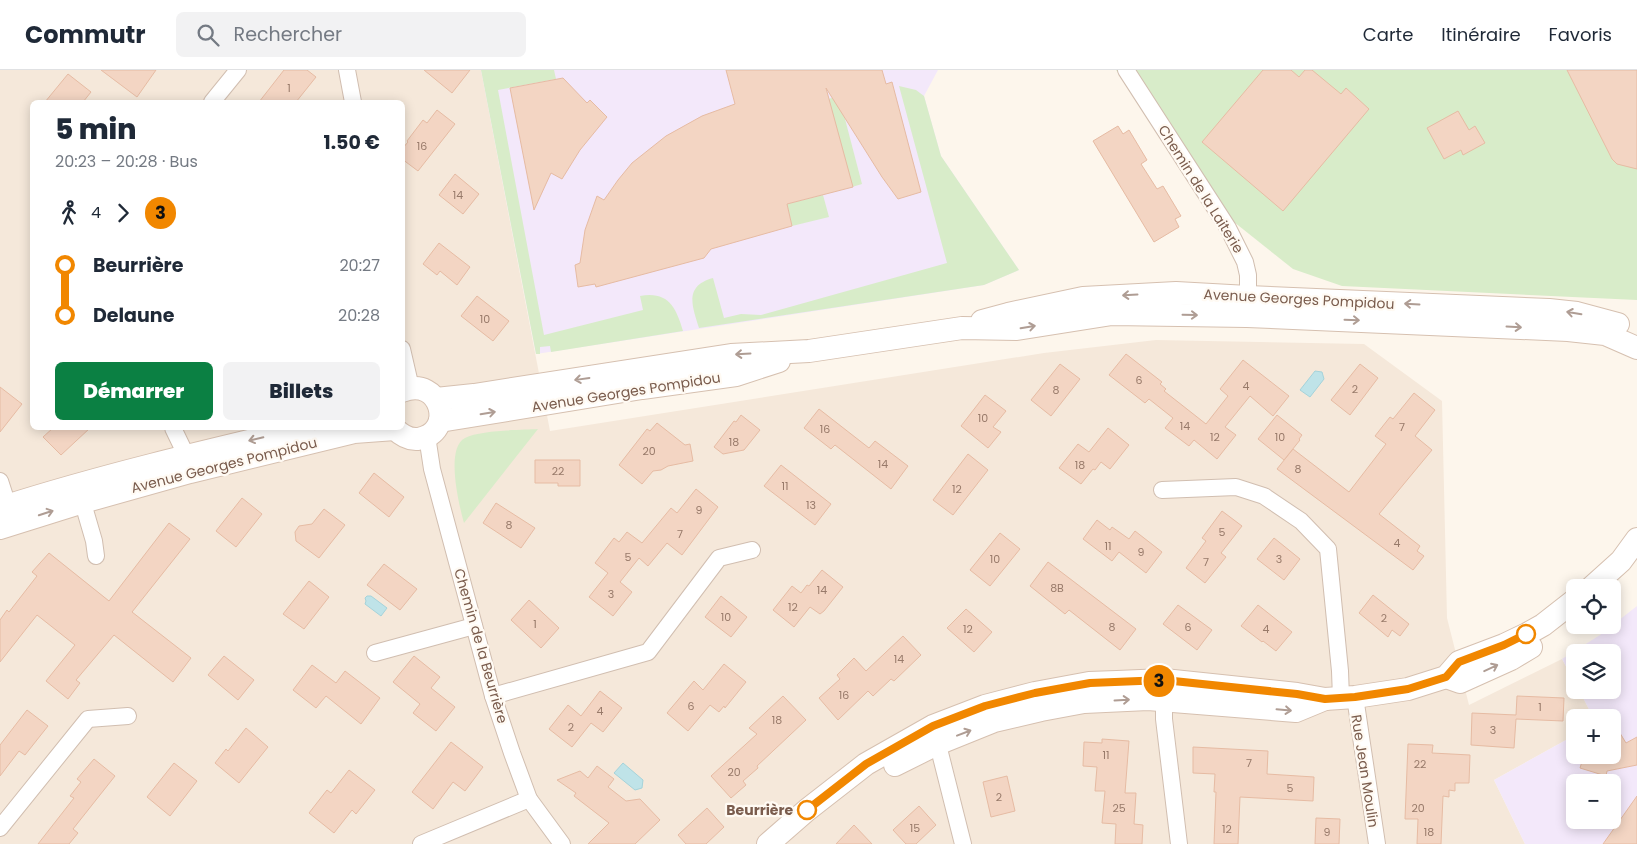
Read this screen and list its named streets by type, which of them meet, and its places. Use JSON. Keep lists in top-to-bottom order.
{
  "streets": {
    "street": [
      "Chemin de la Laiterie",
      "Avenue Georges Pompidou",
      "Chemin de la Beurrière",
      "Rue Jean Moulin"
    ]
  },
  "crossings": [
    ["Chemin de la Laiterie", "Avenue Georges Pompidou"],
    ["Avenue Georges Pompidou", "Chemin de la Beurrière"]
  ],
  "places": ["Beurrière"],
  "lines": ["bus line 3"],
  "house_numbers": [
    "1",
    "16",
    "14",
    "10",
    "6",
    "4",
    "2",
    "8",
    "10",
    "14",
    "7",
    "16",
    "12",
    "10",
    "18",
    "20",
    "14",
    "18",
    "8",
    "22",
    "11",
    "12",
    "13",
    "9",
    "8",
    "5",
    "7",
    "4",
    "11",
    "9",
    "5",
    "10",
    "3",
    "7",
    "8B",
    "14",
    "3",
    "12",
    "10",
    "2",
    "1",
    "8",
    "6",
    "12",
    "4",
    "14",
    "16",
    "6",
    "1",
    "4",
    "18",
    "2",
    "3",
    "11",
    "7",
    "22",
    "20",
    "5",
    "2",
    "25",
    "20",
    "15",
    "12",
    "9",
    "18"
  ],
  "page": {
    "header": "Commutr",
    "search": "Rechercher",
    "nav": ["Carte", "Itinéraire", "Favoris"],
    "on_map": "3",
    "heading": ["5 min", "20:23 – 20:28 · Bus", "1.50 €"],
    "legs": ["4", "3"],
    "list": [
      {
        "name": "Beurrière",
        "value": "20:27"
      },
      {
        "name": "Delaune",
        "value": "20:28"
      }
    ],
    "buttons": ["Démarrer", "Billets"],
    "map_buttons": ["+", "−"]
  }
}
